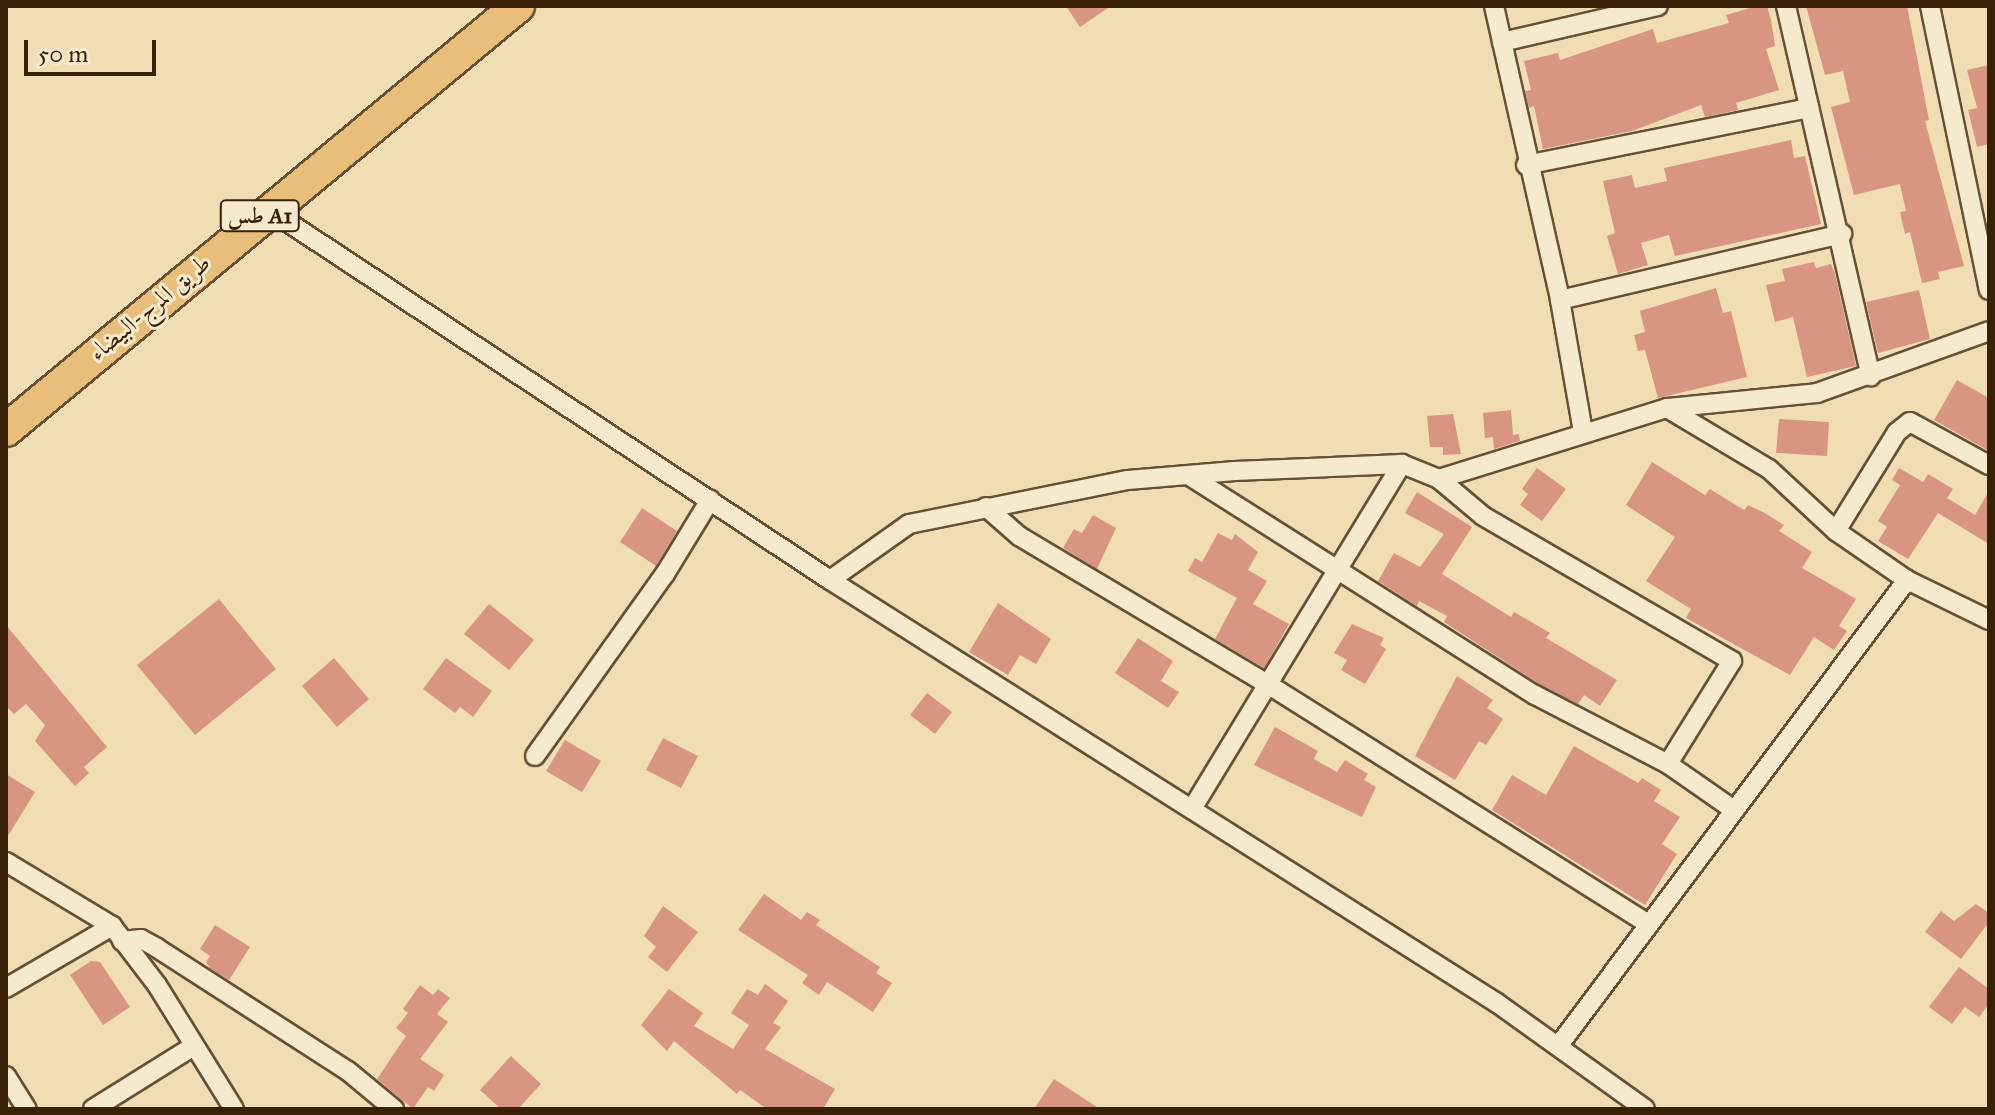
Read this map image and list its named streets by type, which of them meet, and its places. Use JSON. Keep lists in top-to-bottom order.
{
  "streets": {
    "highway": ["طس A1", "طريق المرج-البيضاء"]
  },
  "scale_bar": "50 m"
}
